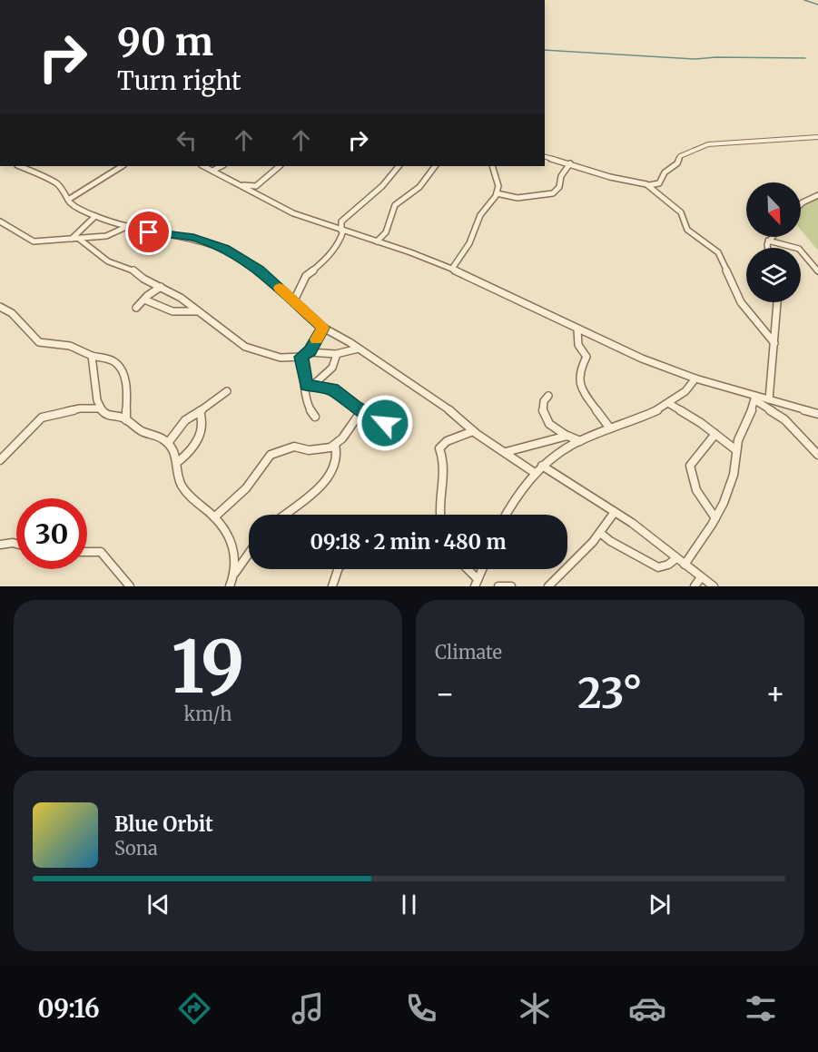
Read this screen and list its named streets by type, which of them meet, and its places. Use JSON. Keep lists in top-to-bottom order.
{
  "north": "bottom right",
  "page": {
    "turn": ["90 m", "Turn right"],
    "limit": "30",
    "trip": "09:18 · 2 min · 480 m",
    "tile": [
      ["19", "km/h"],
      "Climate"
    ],
    "heat": ["−", "23°", "+"],
    "song": ["Blue Orbit", "Sona"],
    "tabs": "09:16"
  }
}
